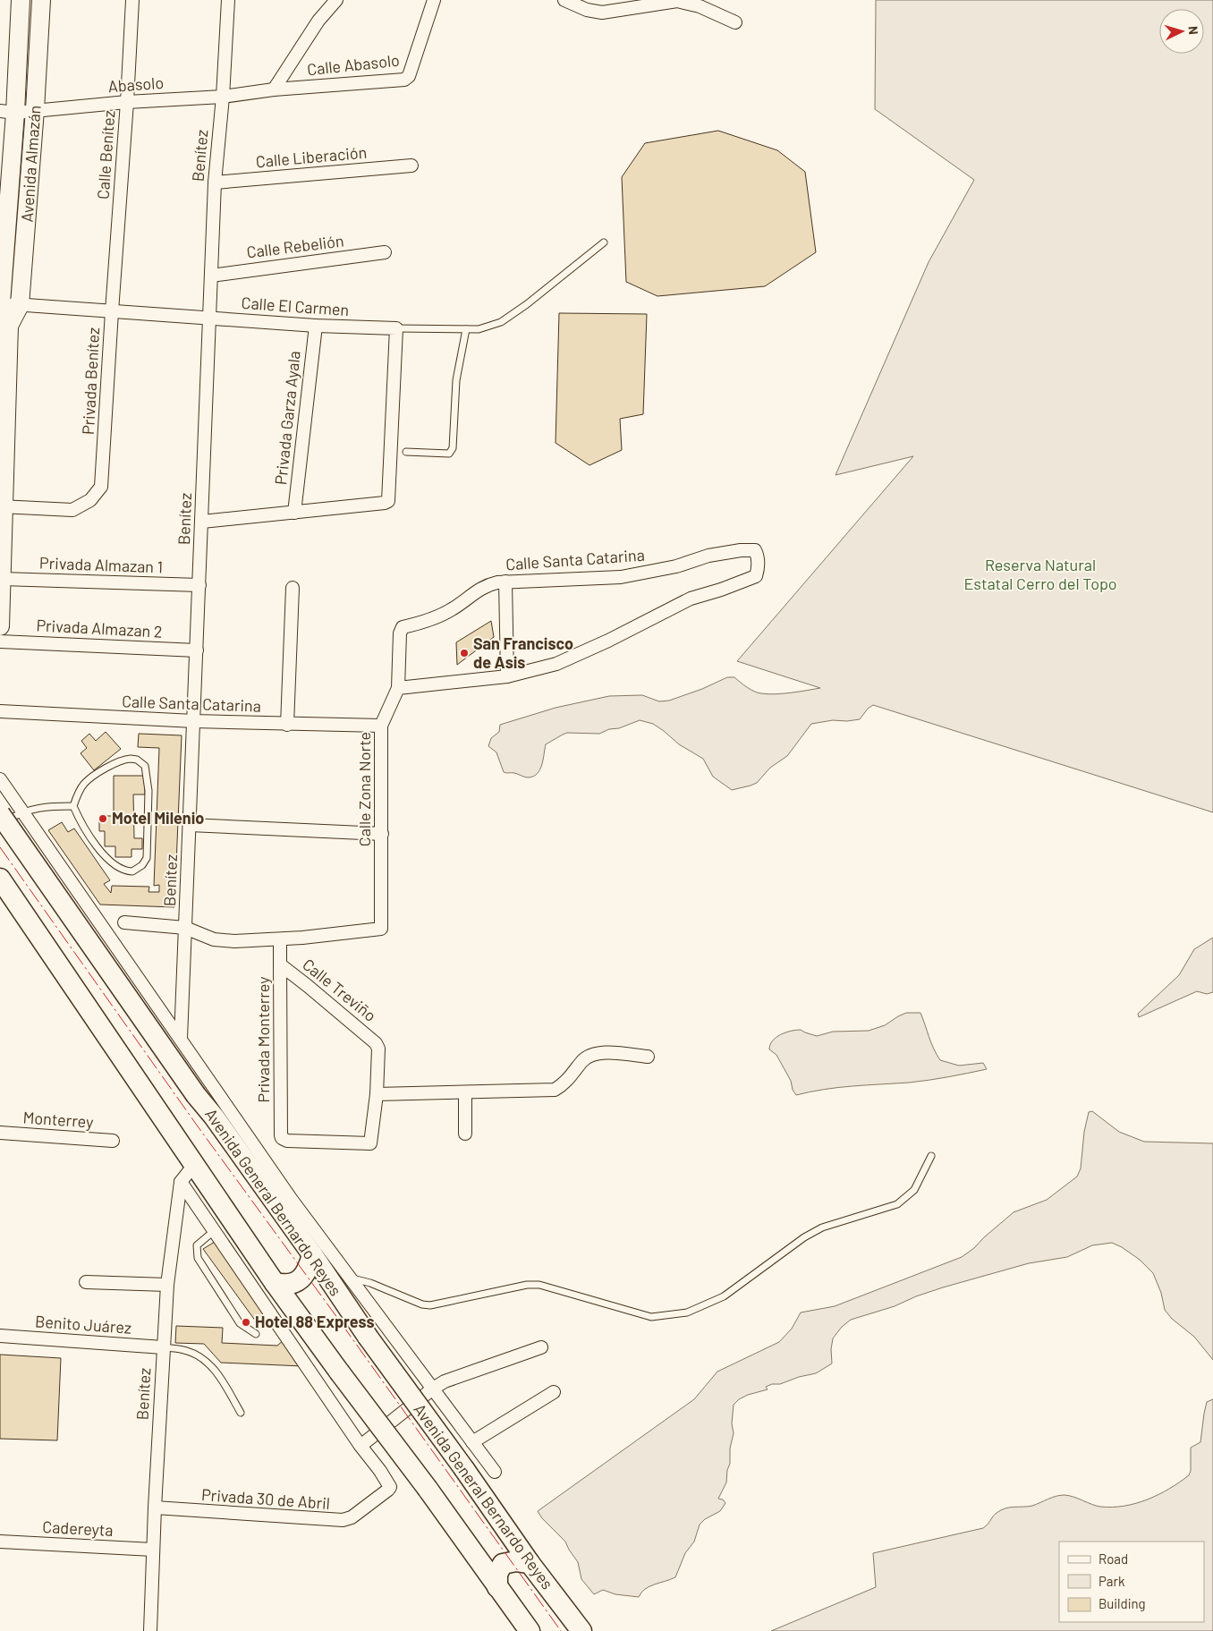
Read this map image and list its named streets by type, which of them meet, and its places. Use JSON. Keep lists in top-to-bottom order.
{
  "streets": {
    "main road": ["Avenida Almazán", "Avenida General Bernardo Reyes"],
    "street": [
      "Calle Abasolo",
      "Abasolo",
      "Calle Benítez",
      "Benítez",
      "Calle Liberación",
      "Calle Rebelión",
      "Calle El Carmen",
      "Privada Benítez",
      "Privada Garza Ayala",
      "Calle Santa Catarina",
      "Privada Almazan 1",
      "Privada Almazan 2",
      "Calle Zona Norte",
      "Calle Treviño",
      "Privada Monterrey",
      "Monterrey",
      "Benito Juárez",
      "Privada 30 de Abril",
      "Cadereyta"
    ]
  },
  "crossings": [
    ["Calle Abasolo", "Abasolo"],
    ["Abasolo", "Calle Benítez"],
    ["Abasolo", "Benítez"],
    ["Abasolo", "Avenida Almazán"],
    ["Calle Benítez", "Calle El Carmen"],
    ["Calle Benítez", "Privada Benítez"],
    ["Benítez", "Calle Liberación"],
    ["Benítez", "Calle Rebelión"],
    ["Benítez", "Calle El Carmen"],
    ["Benítez", "Calle Santa Catarina"],
    ["Benítez", "Privada Almazan 1"],
    ["Benítez", "Privada Almazan 2"],
    ["Benítez", "Benito Juárez"],
    ["Benítez", "Privada 30 de Abril"],
    ["Benítez", "Cadereyta"],
    ["Avenida Almazán", "Calle El Carmen"],
    ["Avenida Almazán", "Privada Benítez"],
    ["Avenida Almazán", "Privada Almazan 1"],
    ["Calle El Carmen", "Privada Benítez"],
    ["Calle El Carmen", "Privada Garza Ayala"],
    ["Calle Santa Catarina", "Calle Zona Norte"],
    ["Calle Zona Norte", "Privada Monterrey"],
    ["Calle Treviño", "Privada Monterrey"]
  ],
  "parks": ["Reserva Natural Estatal Cerro del Topo"],
  "places": ["San Francisco de Asis", "Motel Milenio", "Hotel 88 Express"],
  "legend": ["Road", "Park", "Building"],
  "north": "right"
}
